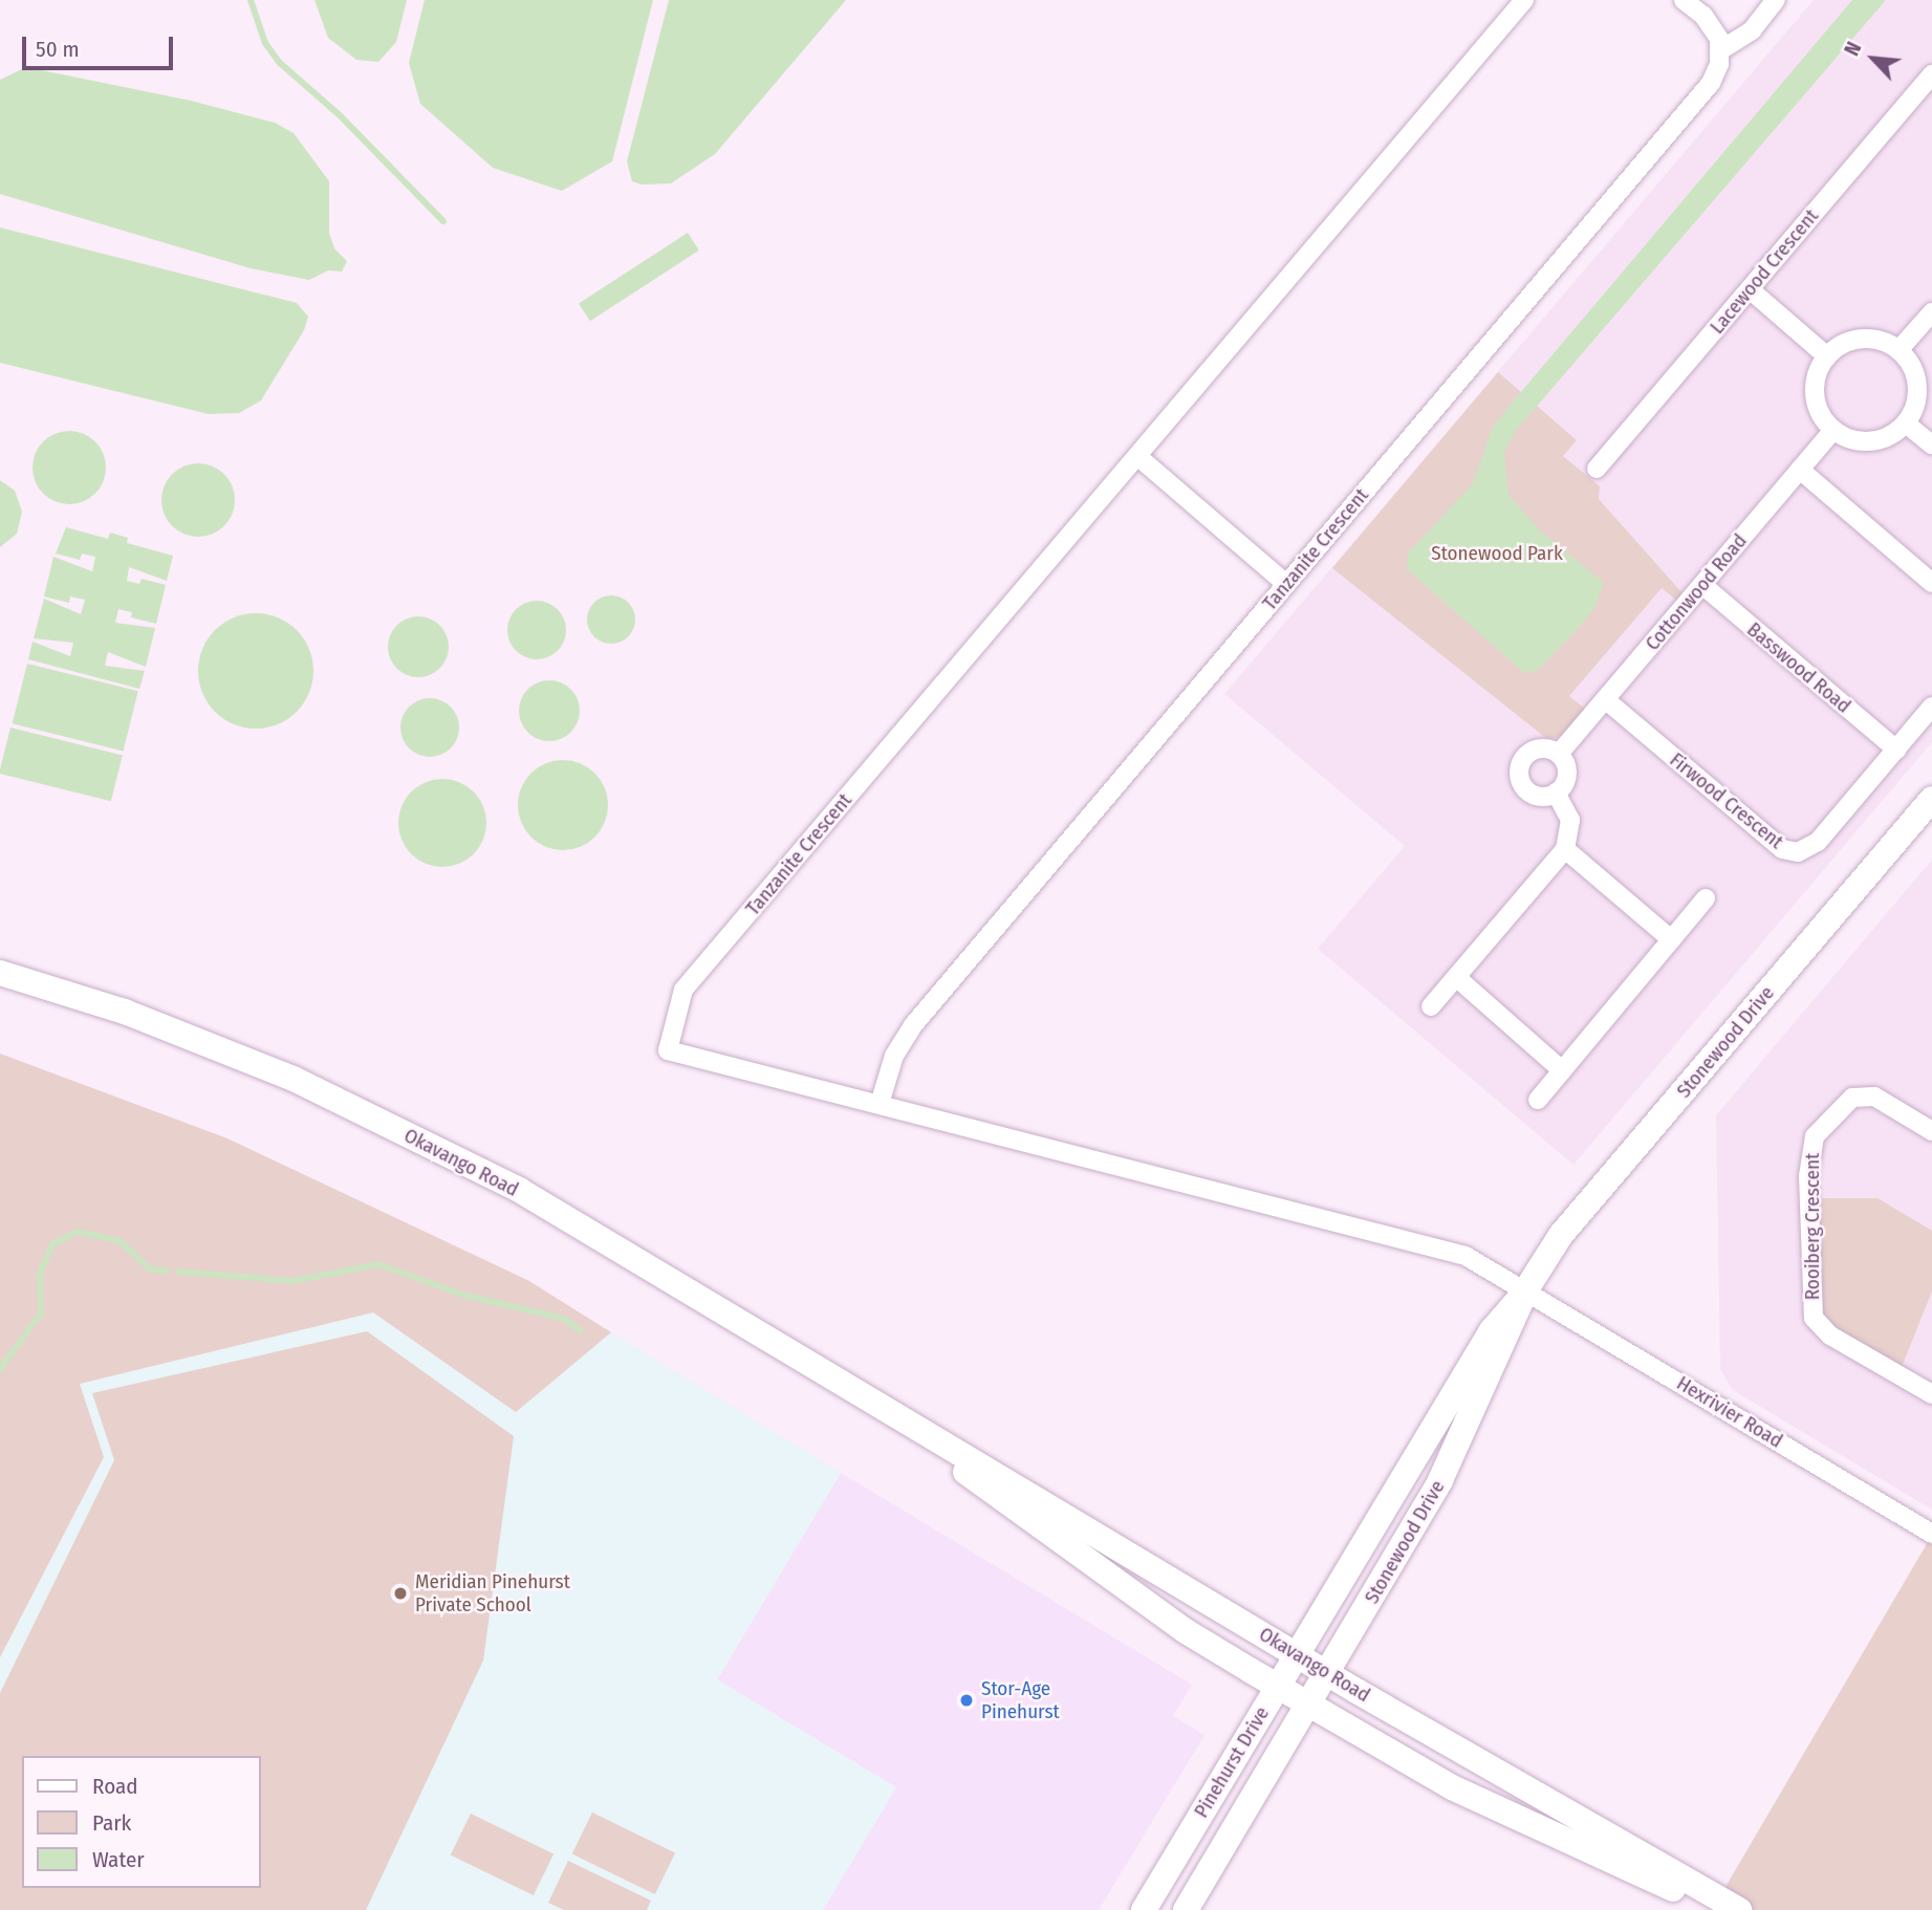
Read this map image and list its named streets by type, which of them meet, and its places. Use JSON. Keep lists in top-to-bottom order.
{
  "streets": {
    "main road": ["Stonewood Drive", "Okavango Road", "Pinehurst Drive"],
    "street": [
      "Lacewood Crescent",
      "Tanzanite Crescent",
      "Cottonwood Road",
      "Basswood Road",
      "Firwood Crescent",
      "Rooiberg Crescent",
      "Hexrivier Road"
    ]
  },
  "crossings": [
    ["Tanzanite Crescent", "Hexrivier Road"],
    ["Cottonwood Road", "Basswood Road"],
    ["Cottonwood Road", "Firwood Crescent"],
    ["Basswood Road", "Firwood Crescent"],
    ["Stonewood Drive", "Hexrivier Road"],
    ["Stonewood Drive", "Pinehurst Drive"],
    ["Okavango Road", "Pinehurst Drive"]
  ],
  "parks": ["Stonewood Park"],
  "places": ["Meridian Pinehurst Private School", "Stor-Age Pinehurst"],
  "legend": ["Road", "Park", "Water"],
  "scale_bar": "50 m",
  "north": "top left"
}
